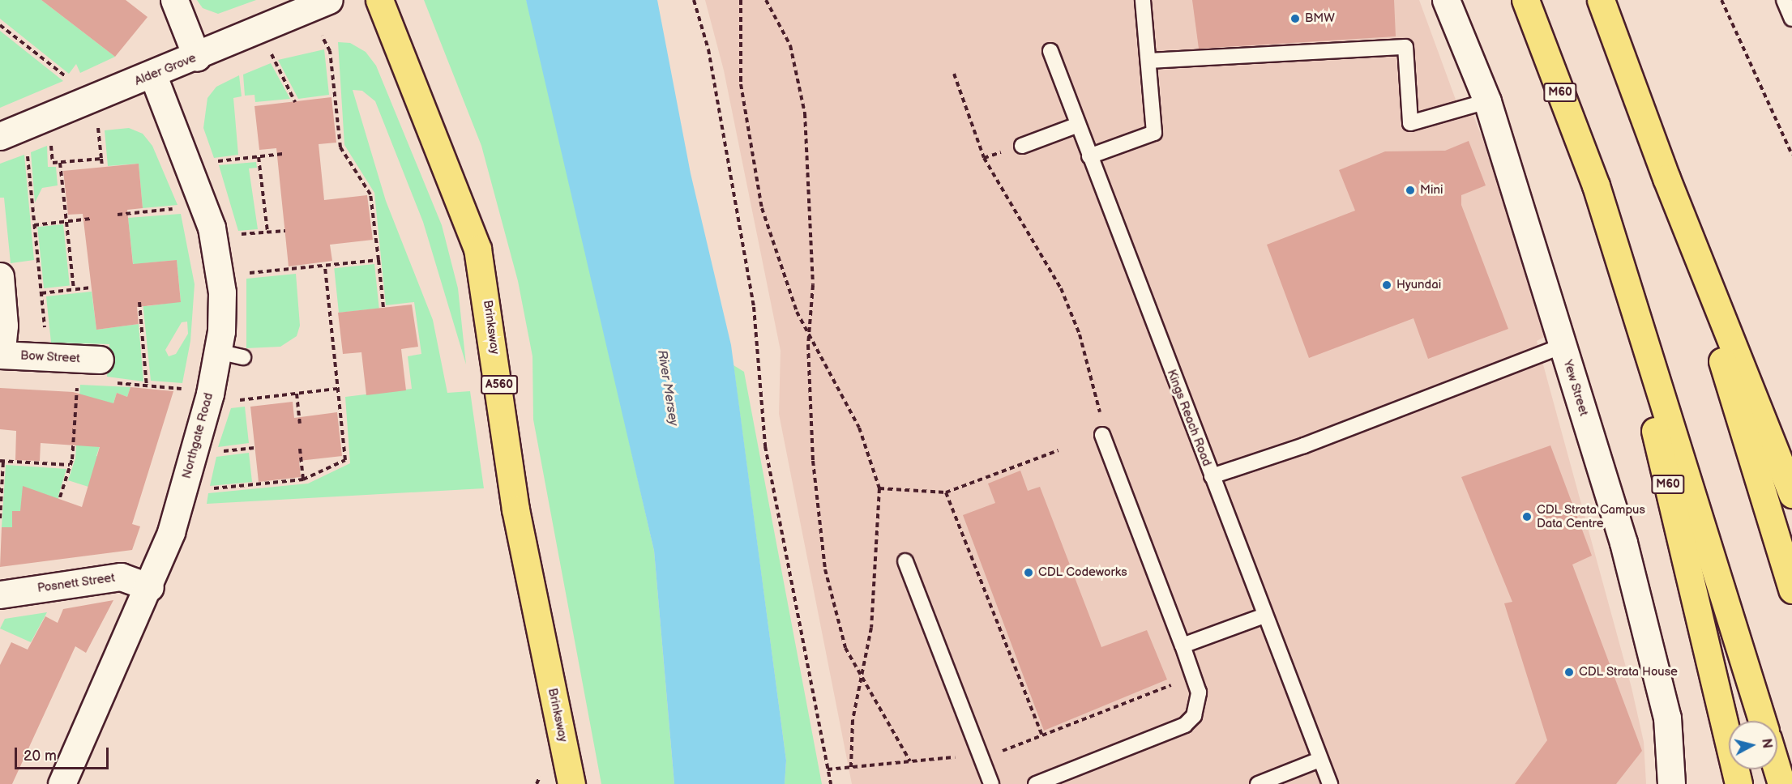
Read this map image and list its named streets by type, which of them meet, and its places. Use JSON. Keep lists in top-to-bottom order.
{
  "streets": {
    "main road": ["M60", "Brinksway", "A560"],
    "street": [
      "Alder Grove",
      "Bow Street",
      "Yew Street",
      "Northgate Road",
      "Posnett Street"
    ],
    "lane": ["Kings Reach Road"]
  },
  "crossings": [
    ["Alder Grove", "Northgate Road"],
    ["Northgate Road", "Posnett Street"]
  ],
  "water": ["River Mersey"],
  "places": [
    "BMW",
    "Mini",
    "Hyundai",
    "CDL Strata Campus Data Centre",
    "CDL Codeworks",
    "CDL Strata House"
  ],
  "scale_bar": "20 m",
  "north": "right"
}
